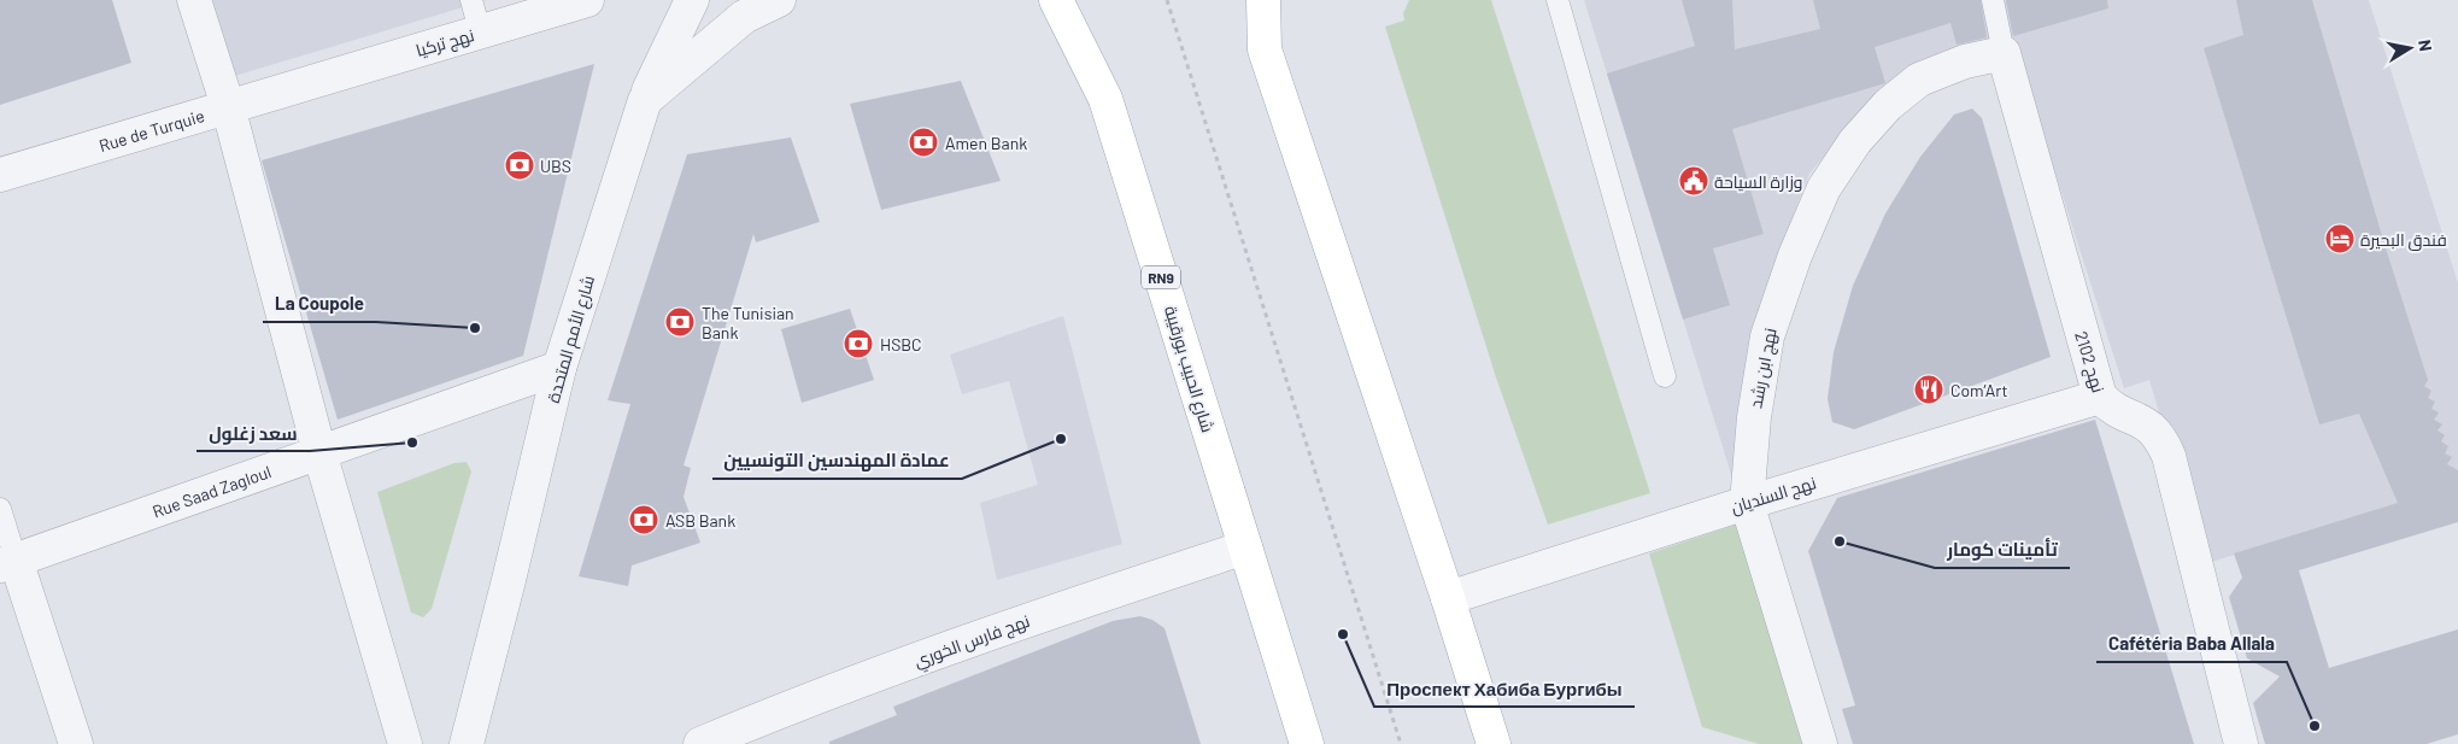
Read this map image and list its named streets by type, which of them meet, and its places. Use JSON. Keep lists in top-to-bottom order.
{
  "streets": {
    "main road": ["RN9", "شارع الحبيب بورقيبة"],
    "street": [
      "نهج تركيا",
      "Rue de Turquie",
      "شارع الأمم المتحدة",
      "نهج 2102",
      "نهج ابن رشد",
      "Rue Saad Zagloul",
      "نهج السنديان",
      "نهج فارس الخوري"
    ]
  },
  "crossings": [
    ["نهج تركيا", "Rue de Turquie"],
    ["شارع الأمم المتحدة", "Rue Saad Zagloul"],
    ["نهج 2102", "نهج ابن رشد"],
    ["نهج 2102", "نهج السنديان"],
    ["نهج ابن رشد", "نهج السنديان"],
    ["شارع الحبيب بورقيبة", "نهج فارس الخوري"]
  ],
  "places": {
    "bank": [
      "Amen Bank",
      "UBS",
      "The Tunisian Bank",
      "HSBC",
      "ASB Bank"
    ],
    "public building": ["وزارة السياحة"],
    "hotel": ["فندق البحيرة"],
    "other": [
      "La Coupole",
      "عمادة المهندسين التونسيين",
      "سعد زغلول",
      "تأمينات كومار",
      "Проспект Хабиба Бургибы",
      "Cafétéria Baba Allala"
    ],
    "restaurant": ["Com’Art"]
  },
  "north": "right"
}
